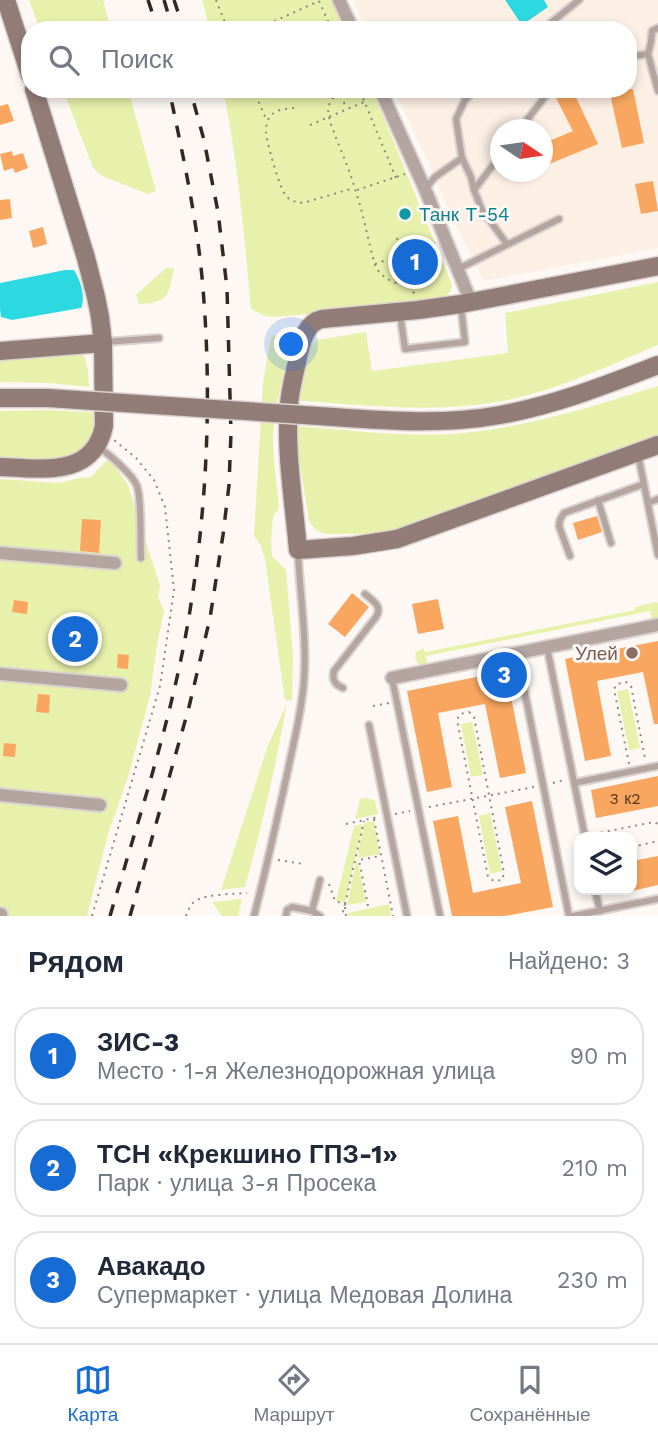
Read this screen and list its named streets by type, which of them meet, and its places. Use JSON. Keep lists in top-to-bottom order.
{
  "places": ["Танк Т-54", "Улей"],
  "house_numbers": ["3 к2"],
  "north": "right",
  "page": {
    "search": "Поиск",
    "pins": ["1", "2", "3"],
    "heading": ["Рядом", "Найдено: 3"],
    "list": [
      {
        "mark": "1",
        "name": "ЗИС-3",
        "note": "Место · 1-я Железнодорожная улица",
        "value": "90 m"
      },
      {
        "mark": "2",
        "name": "ТСН «Крекшино ГПЗ-1»",
        "note": "Парк · улица 3-я Просека",
        "value": "210 m"
      },
      {
        "mark": "3",
        "name": "Авакадо",
        "note": "Супермаркет · улица Медовая Долина",
        "value": "230 m"
      }
    ],
    "nav": ["Карта", "Маршрут", "Сохранённые"]
  }
}
